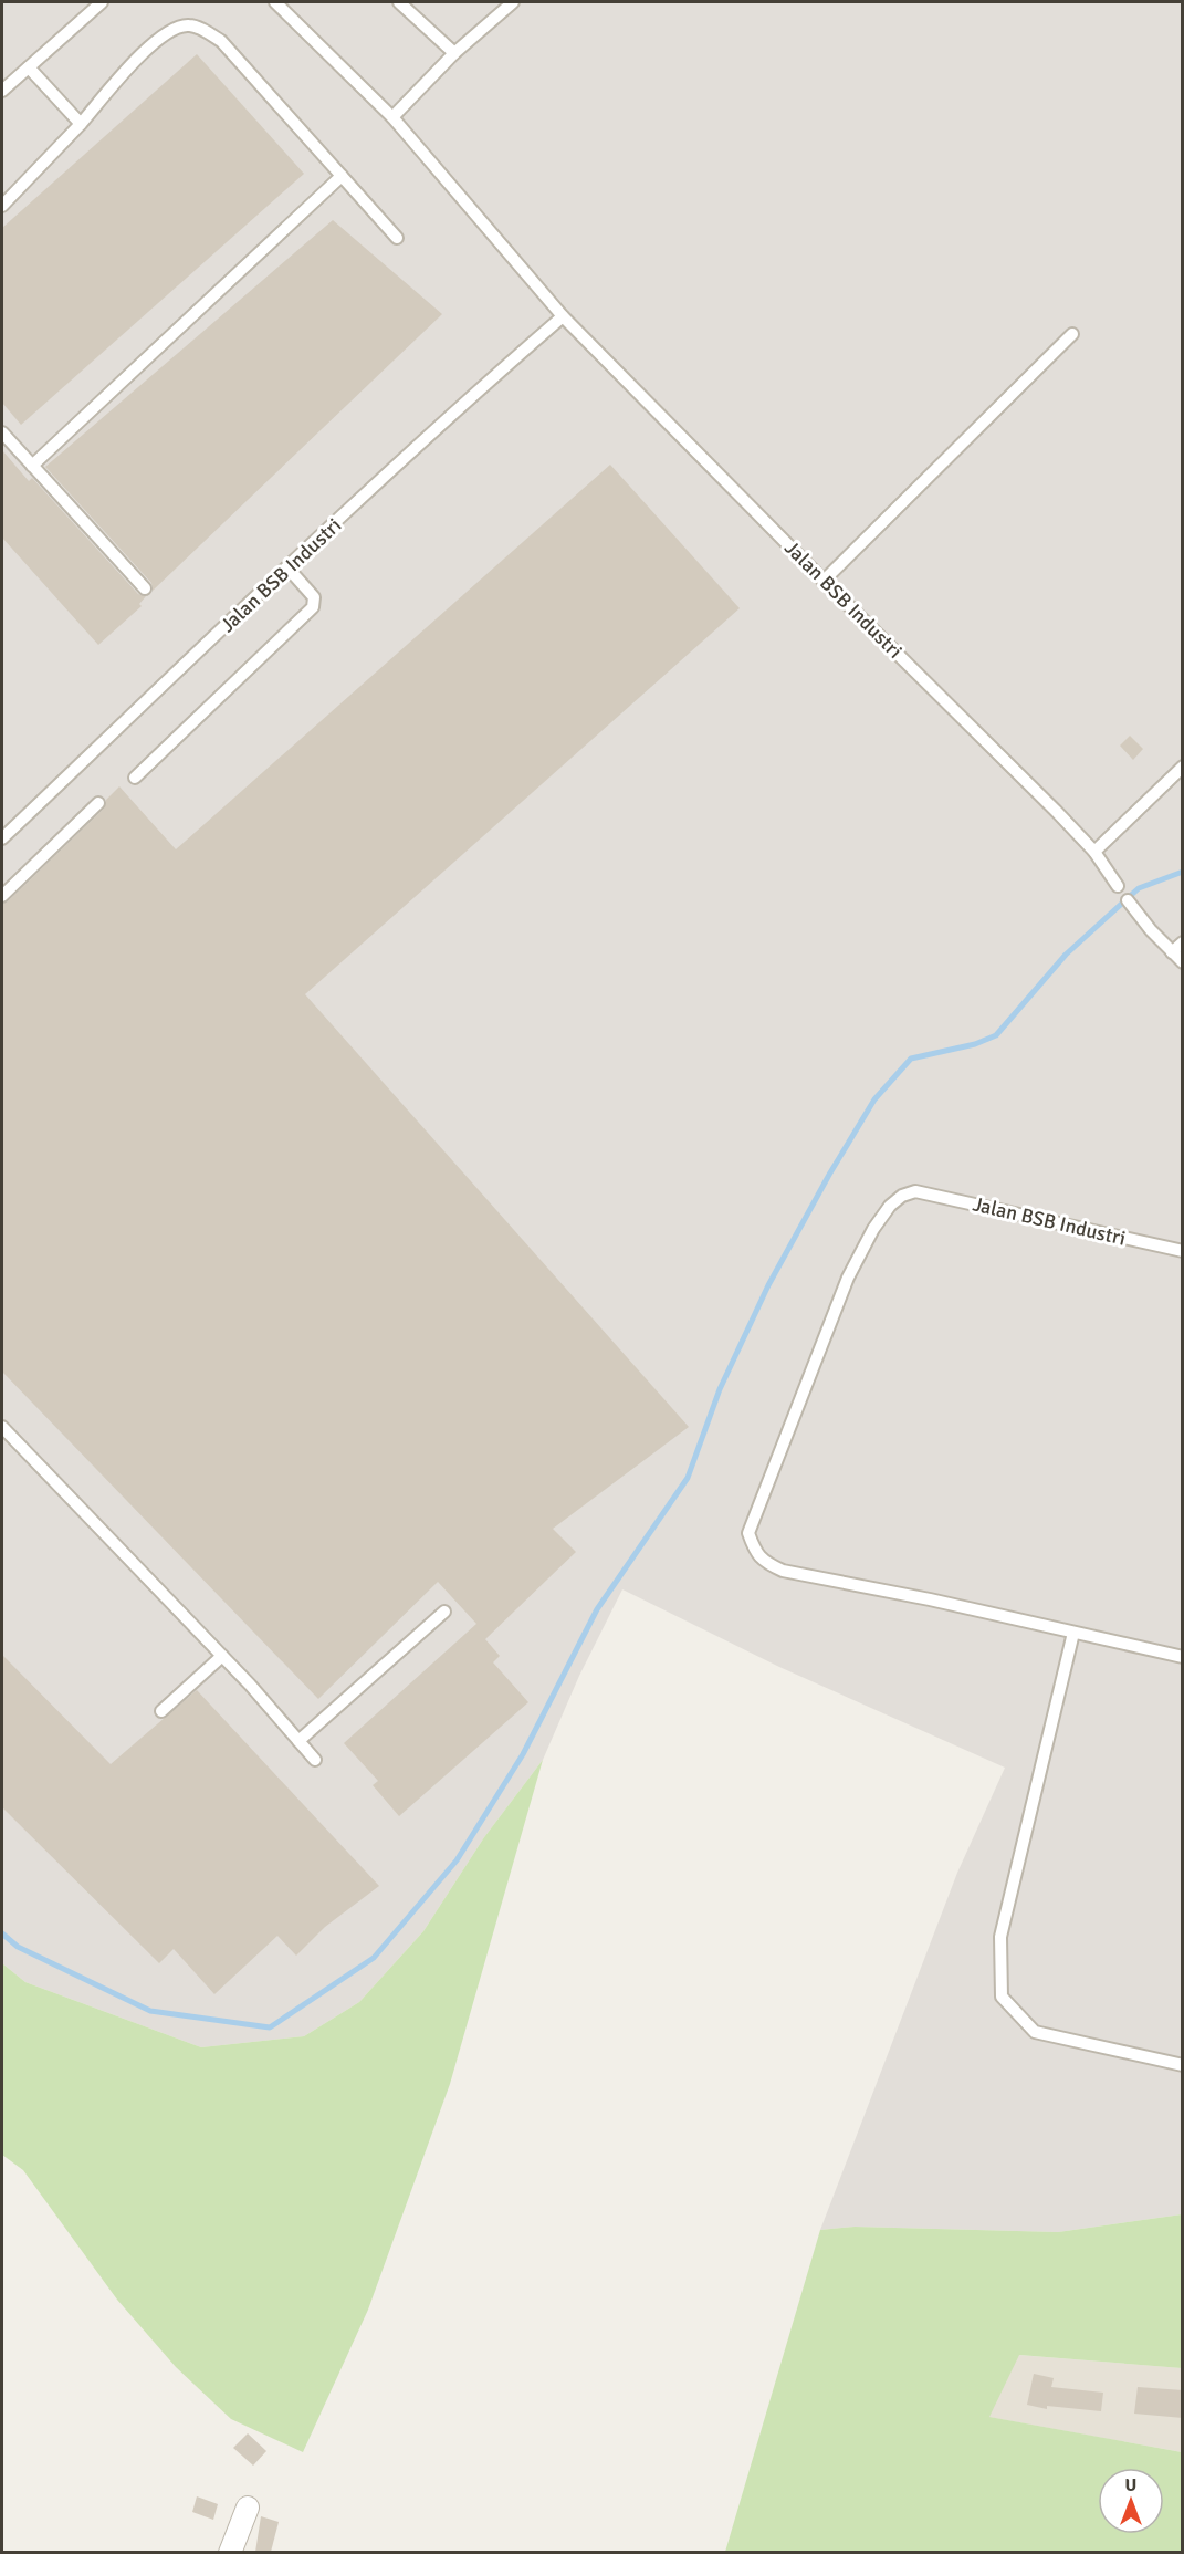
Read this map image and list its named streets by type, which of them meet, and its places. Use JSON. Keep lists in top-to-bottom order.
{
  "streets": {
    "lane": ["Jalan BSB Industri"]
  },
  "north": "top"
}
